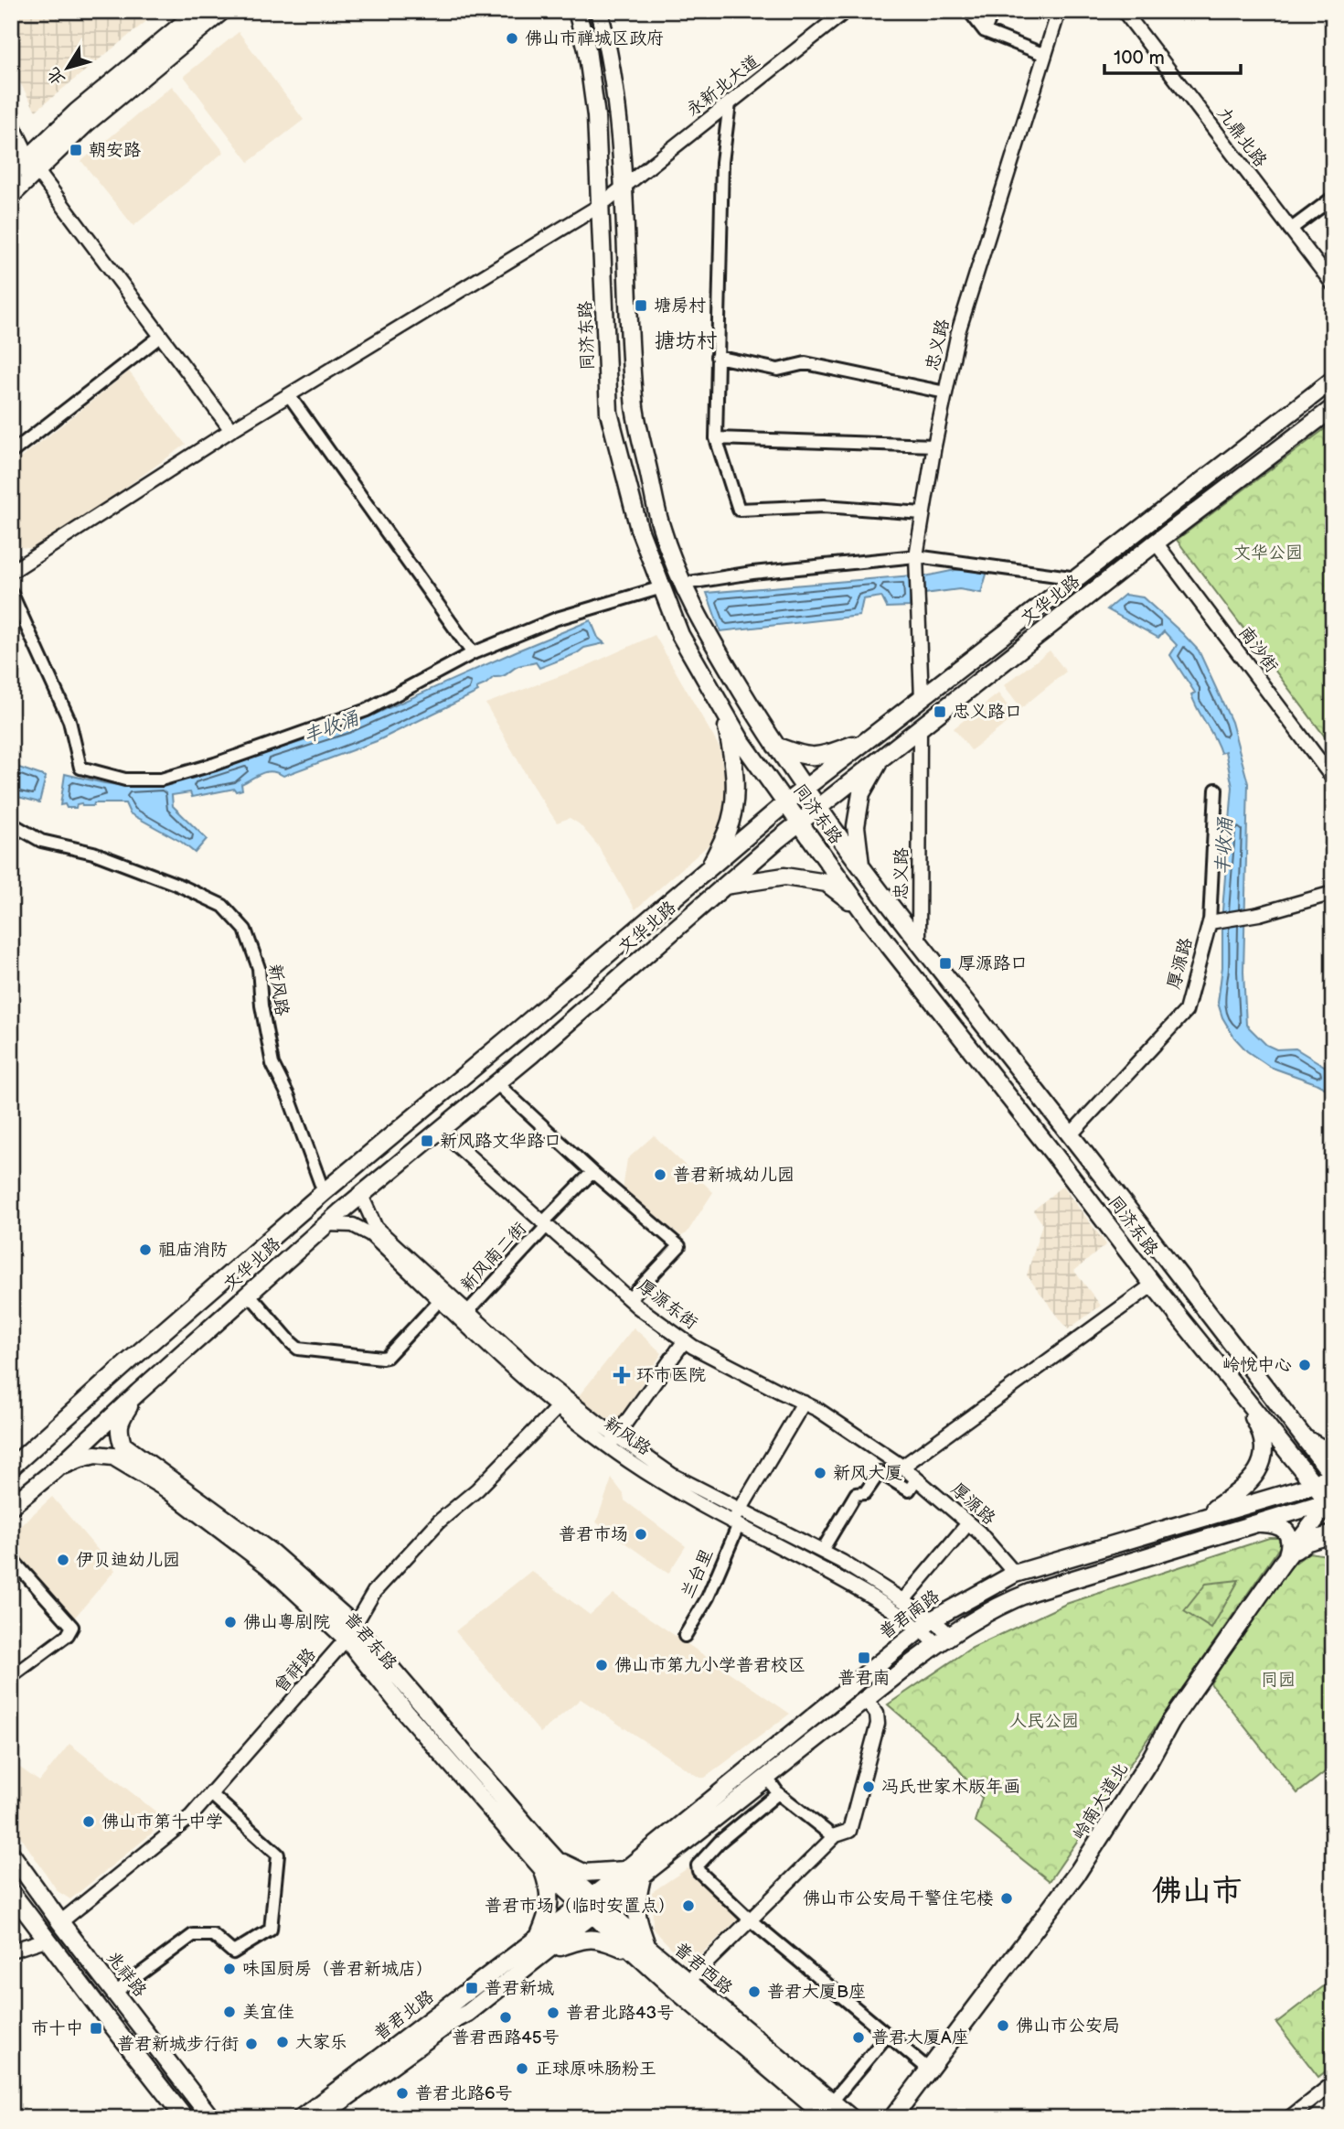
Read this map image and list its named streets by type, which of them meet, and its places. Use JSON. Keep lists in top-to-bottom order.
{
  "streets": {
    "main road": [
      "同济东路",
      "文华北路",
      "普君南路",
      "普君东路",
      "岭南大道北",
      "普君西路",
      "兆祥路",
      "普君北路"
    ],
    "street": [
      "永新北大道",
      "九鼎北路",
      "忠义路",
      "南沙街",
      "厚源路",
      "新风路",
      "新风南二街",
      "厚源东街",
      "兰台里",
      "曾祥路"
    ]
  },
  "crossings": [
    ["永新北大道", "同济东路"],
    ["同济东路", "忠义路"],
    ["同济东路", "文华北路"],
    ["同济东路", "厚源路"],
    ["同济东路", "普君南路"],
    ["同济东路", "岭南大道北"],
    ["忠义路", "文华北路"],
    ["文华北路", "南沙街"],
    ["文华北路", "新风路"],
    ["文华北路", "厚源东街"],
    ["厚源路", "厚源东街"],
    ["厚源路", "普君南路"],
    ["新风路", "新风南二街"],
    ["新风路", "兰台里"],
    ["新风路", "普君南路"],
    ["新风路", "曾祥路"],
    ["新风南二街", "厚源东街"],
    ["普君南路", "普君东路"],
    ["普君南路", "普君西路"],
    ["普君南路", "普君北路"],
    ["普君东路", "曾祥路"],
    ["普君东路", "普君西路"],
    ["普君东路", "普君北路"],
    ["曾祥路", "兆祥路"],
    ["普君西路", "普君北路"]
  ],
  "districts": ["搪坊村", "佛山市"],
  "water": ["丰收涌"],
  "parks": ["文华公园", "同园", "人民公园"],
  "places": {
    "other": [
      "佛山市禅城区政府",
      "普君新城幼儿园",
      "祖庙消防",
      "岭悦中心",
      "新风大厦",
      "普君市场",
      "伊贝迪幼儿园",
      "佛山粤剧院",
      "佛山市第九小学普君校区",
      "冯氏世家木版年画",
      "佛山市第十中学",
      "佛山市公安局干警住宅楼",
      "普君市场（临时安置点）",
      "味国厨房（普君新城店）",
      "普君大厦B座",
      "美宜佳",
      "普君北路43号",
      "普君西路45号",
      "佛山市公安局",
      "普君大厦A座",
      "大家乐",
      "普君新城步行街",
      "正球原味肠粉王",
      "普君北路6号"
    ],
    "transit": [
      "朝安路",
      "塘房村",
      "忠义路口",
      "厚源路口",
      "新风路文华路口",
      "普君南",
      "普君新城",
      "市十中"
    ],
    "health": ["环市医院"]
  },
  "scale_bar": "100 m",
  "north": "bottom left"
}
